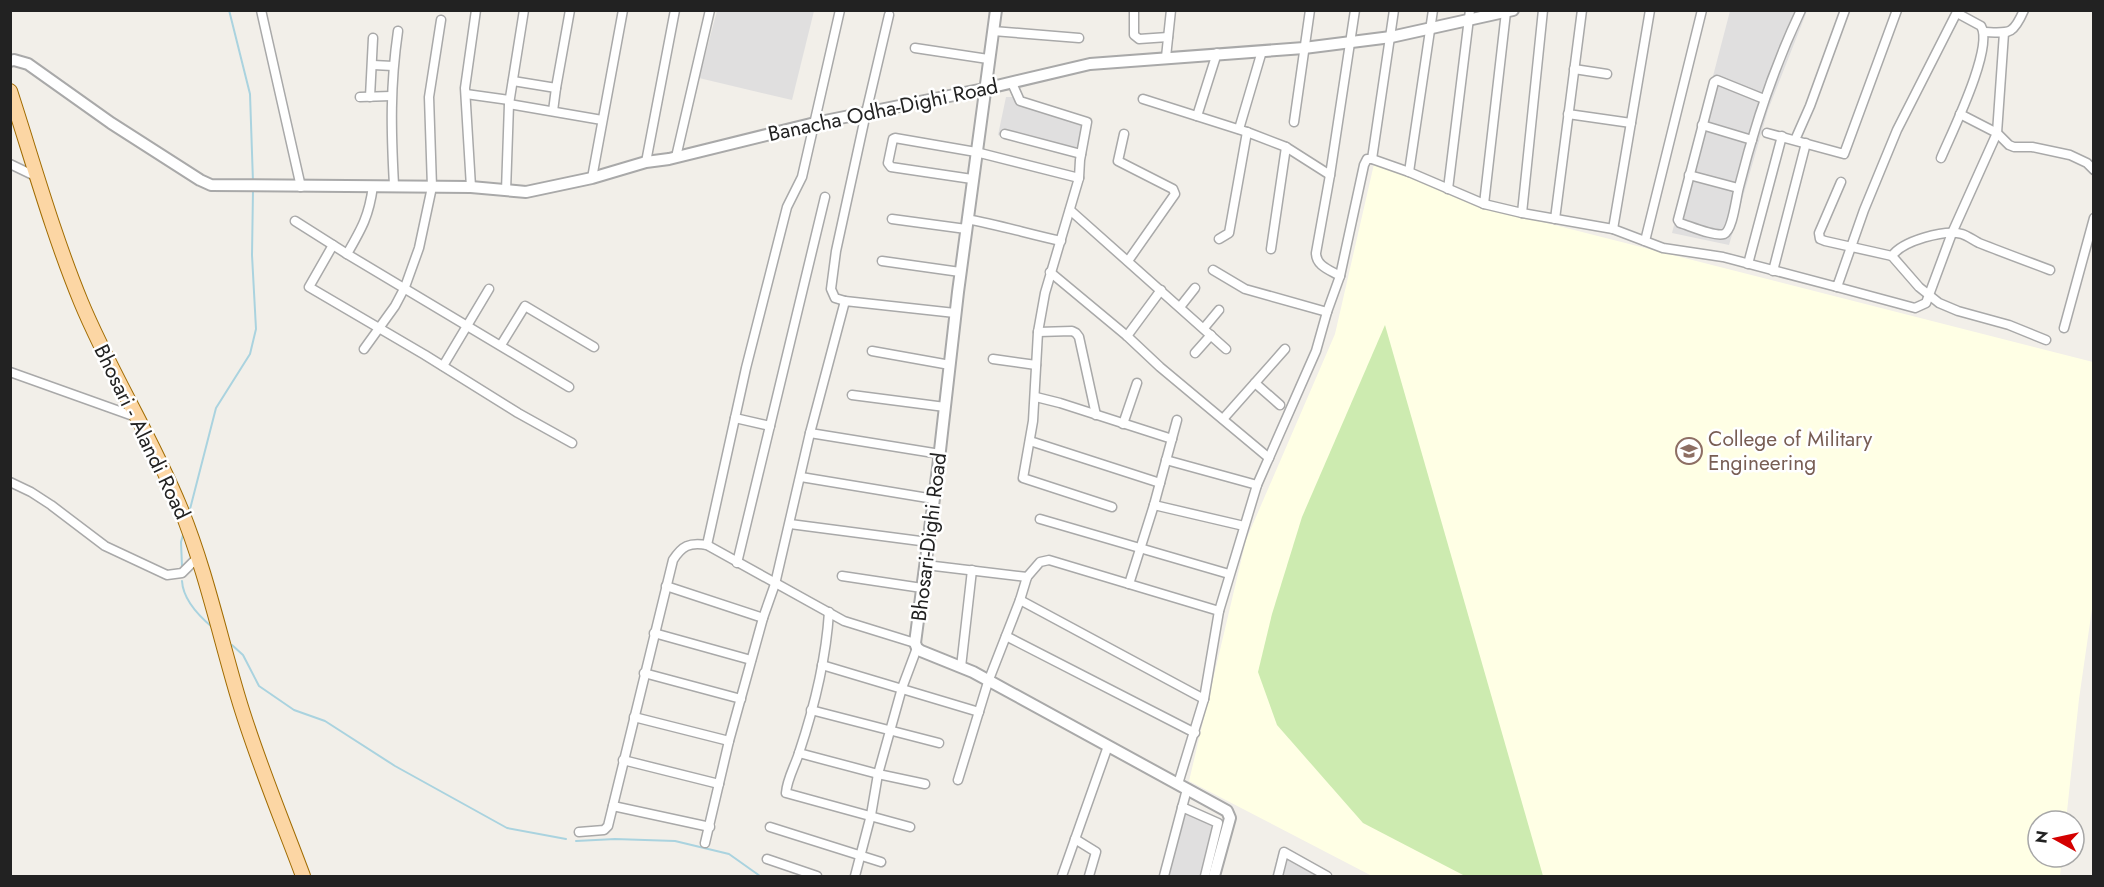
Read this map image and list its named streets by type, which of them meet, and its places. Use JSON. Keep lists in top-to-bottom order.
{
  "streets": {
    "main road": ["Bhosari - Alandi Road"],
    "street": ["Banacha Odha-Dighi Road", "Bhosari-Dighi Road"]
  },
  "crossings": [
    ["Banacha Odha-Dighi Road", "Bhosari-Dighi Road"]
  ],
  "places": {
    "school or university": ["College of Military Engineering"]
  },
  "north": "left"
}
